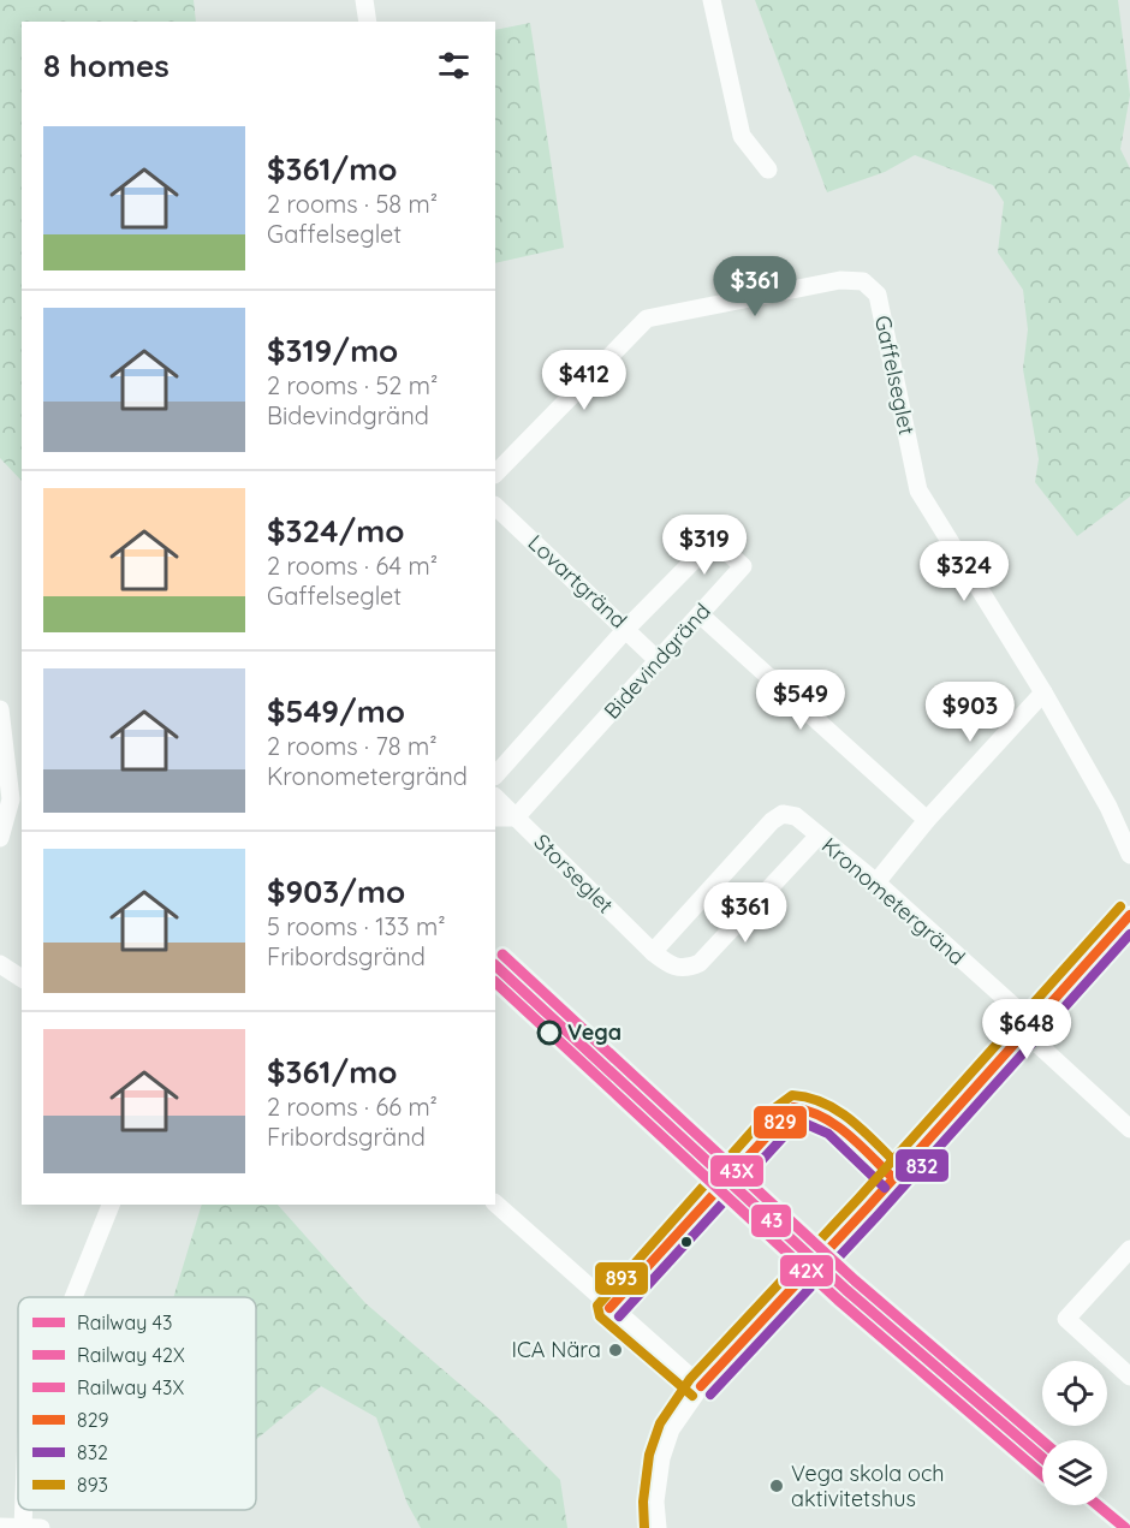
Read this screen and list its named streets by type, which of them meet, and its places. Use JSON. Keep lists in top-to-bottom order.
{
  "streets": {
    "street": [
      "Gaffelseglet",
      "Lovartgränd",
      "Bidevindgränd",
      "Storseglet",
      "Kronometergränd"
    ]
  },
  "crossings": [
    ["Lovartgränd", "Bidevindgränd"],
    ["Bidevindgränd", "Storseglet"],
    ["Storseglet", "Kronometergränd"]
  ],
  "places": ["Vega", "ICA Nära", "Vega skola och aktivitetshus"],
  "lines": [
    "transit line 893",
    "transit line 829",
    "transit line 832",
    "rail line 43X",
    "rail line 43",
    "rail line 42X"
  ],
  "legend": [
    "Railway 43",
    "Railway 42X",
    "Railway 43X",
    "829",
    "832",
    "893"
  ],
  "page": {
    "heading": "8 homes",
    "list": [
      {
        "name": "$361/mo",
        "note": "2 rooms · 58 m² · Gaffelseglet"
      },
      {
        "name": "$319/mo",
        "note": "2 rooms · 52 m² · Bidevindgränd"
      },
      {
        "name": "$324/mo",
        "note": "2 rooms · 64 m² · Gaffelseglet"
      },
      {
        "name": "$549/mo",
        "note": "2 rooms · 78 m² · Kronometergränd"
      },
      {
        "name": "$903/mo",
        "note": "5 rooms · 133 m² · Fribordsgränd"
      },
      {
        "name": "$361/mo",
        "note": "2 rooms · 66 m² · Fribordsgränd"
      }
    ],
    "price": [
      "$361",
      "$412",
      "$319",
      "$324",
      "$549",
      "$903",
      "$361",
      "$648"
    ]
  }
}
